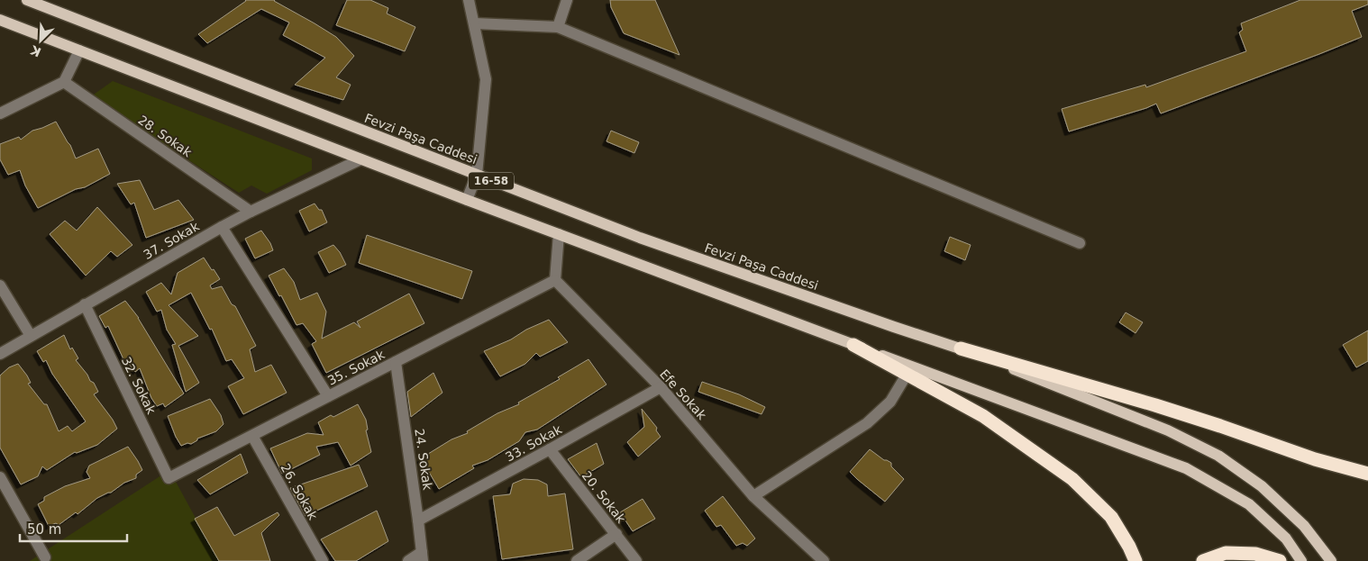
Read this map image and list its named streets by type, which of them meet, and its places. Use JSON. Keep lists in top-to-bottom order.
{
  "streets": {
    "main road": ["Fevzi Paşa Caddesi", "16-58"],
    "street": [
      "28. Sokak",
      "37. Sokak",
      "35. Sokak",
      "32. Sokak",
      "Efe Sokak",
      "33. Sokak",
      "24. Sokak",
      "26. Sokak",
      "20. Sokak"
    ]
  },
  "crossings": [
    ["28. Sokak", "37. Sokak"],
    ["16-58", "37. Sokak"],
    ["37. Sokak", "32. Sokak"],
    ["35. Sokak", "32. Sokak"],
    ["35. Sokak", "Efe Sokak"],
    ["35. Sokak", "24. Sokak"],
    ["35. Sokak", "26. Sokak"],
    ["Efe Sokak", "33. Sokak"],
    ["33. Sokak", "24. Sokak"],
    ["33. Sokak", "20. Sokak"]
  ],
  "scale_bar": "50 m",
  "north": "bottom left"
}
